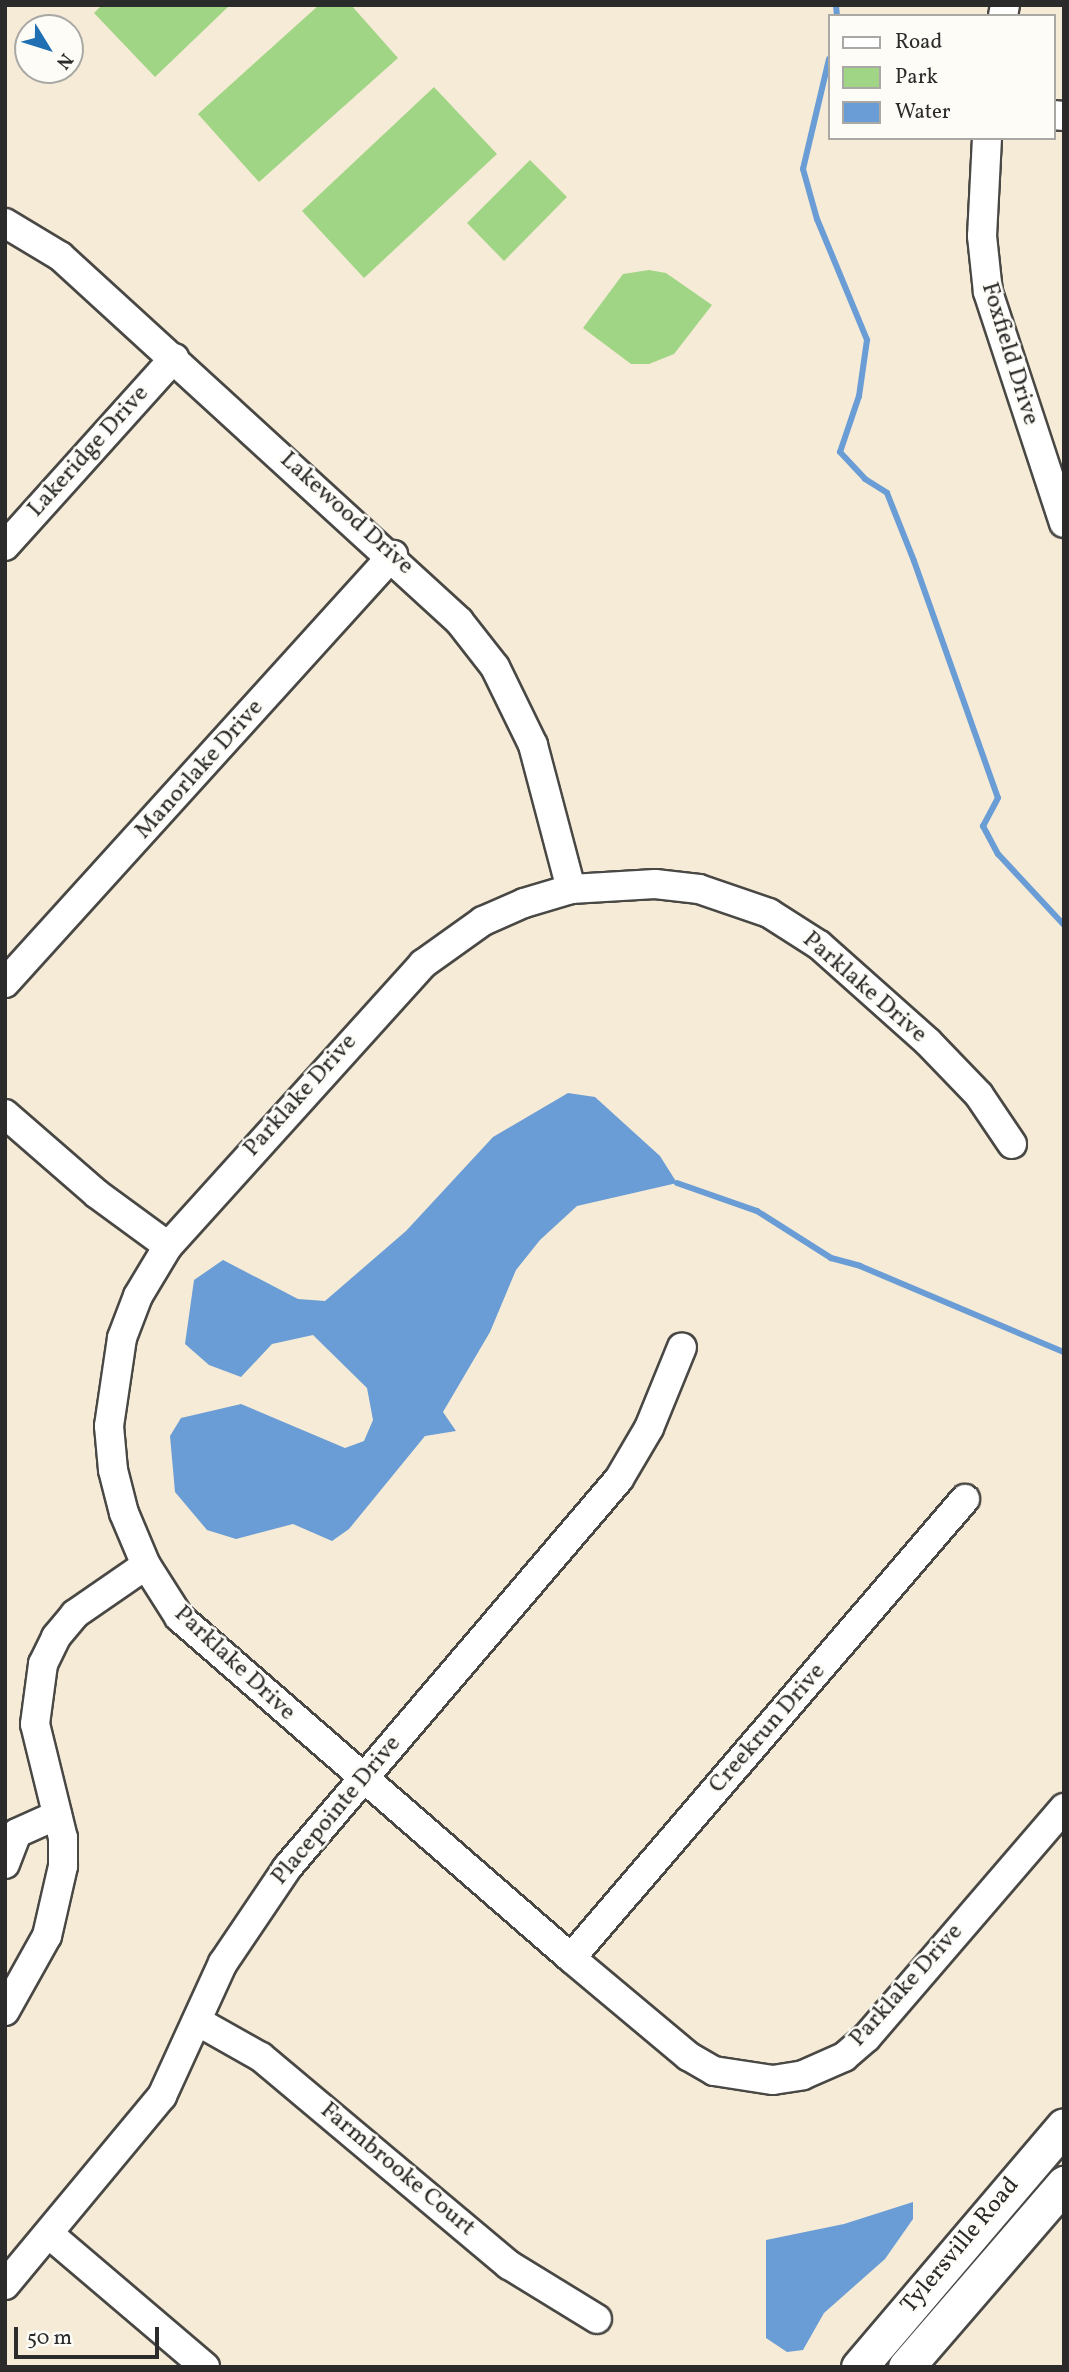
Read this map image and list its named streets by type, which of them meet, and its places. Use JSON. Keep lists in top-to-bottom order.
{
  "streets": {
    "main road": ["Tylersville Road"],
    "street": [
      "Foxfield Drive",
      "Lakeridge Drive",
      "Lakewood Drive",
      "Manorlake Drive",
      "Parklake Drive",
      "Creekrun Drive",
      "Placepointe Drive",
      "Farmbrooke Court"
    ]
  },
  "crossings": [
    ["Lakeridge Drive", "Lakewood Drive"],
    ["Lakewood Drive", "Manorlake Drive"],
    ["Lakewood Drive", "Parklake Drive"],
    ["Parklake Drive", "Creekrun Drive"],
    ["Parklake Drive", "Placepointe Drive"],
    ["Placepointe Drive", "Farmbrooke Court"]
  ],
  "legend": ["Road", "Park", "Water"],
  "scale_bar": "50 m",
  "north": "bottom right"
}
